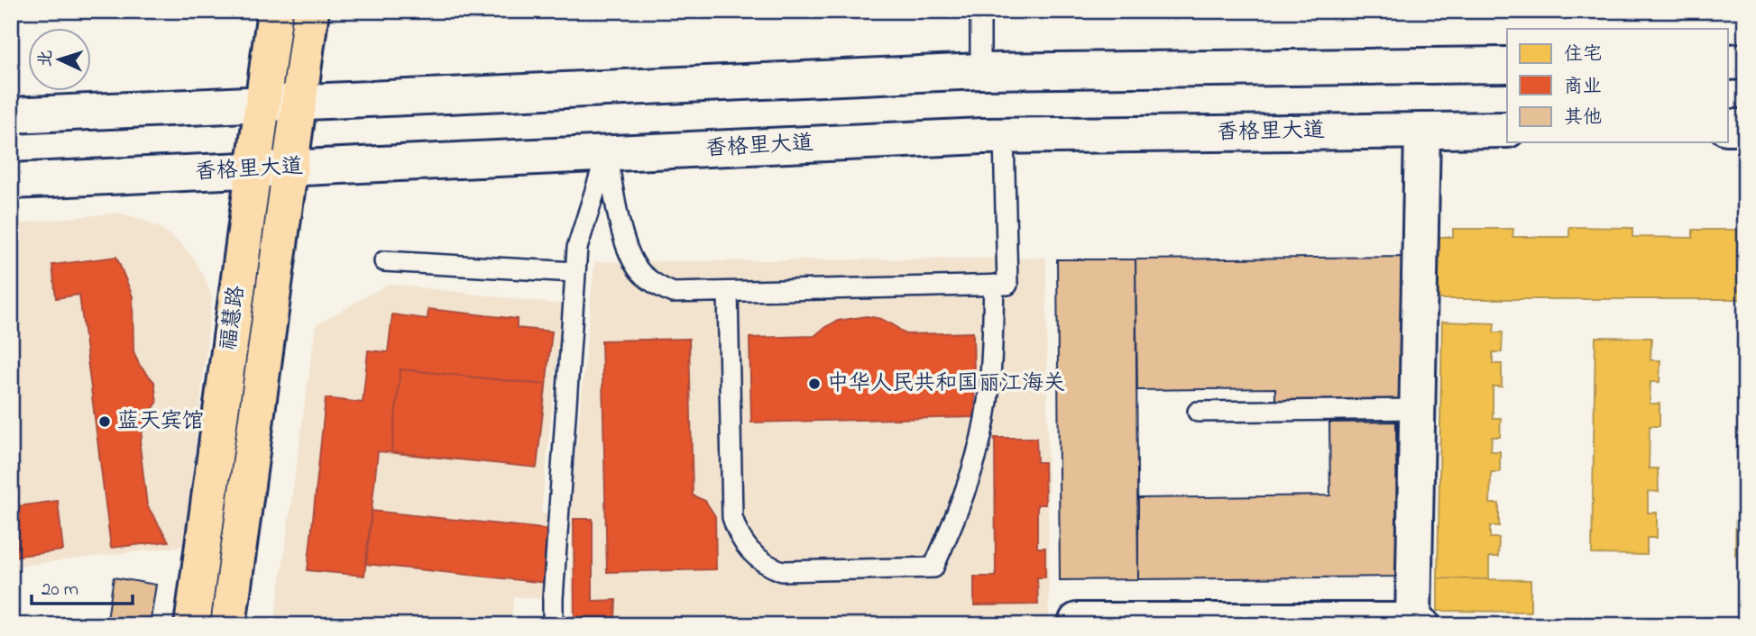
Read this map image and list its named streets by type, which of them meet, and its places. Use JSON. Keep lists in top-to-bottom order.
{
  "streets": {
    "main road": ["香格里大道", "福慧路"]
  },
  "crossings": [
    ["香格里大道", "福慧路"]
  ],
  "places": ["中华人民共和国丽江海关", "蓝天宾馆"],
  "legend": ["住宅", "商业", "其他"],
  "scale_bar": "20 m",
  "north": "left"
}
